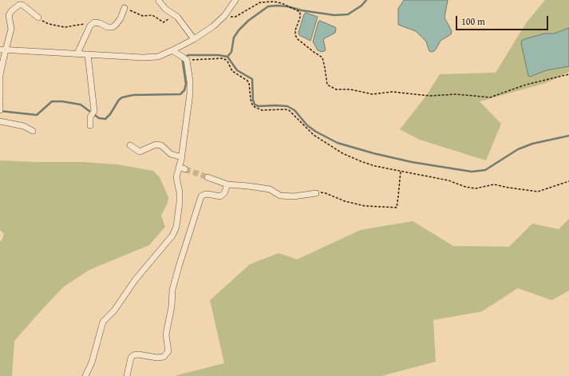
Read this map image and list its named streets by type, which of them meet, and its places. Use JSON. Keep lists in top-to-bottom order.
{
  "scale_bar": "100 m"
}
